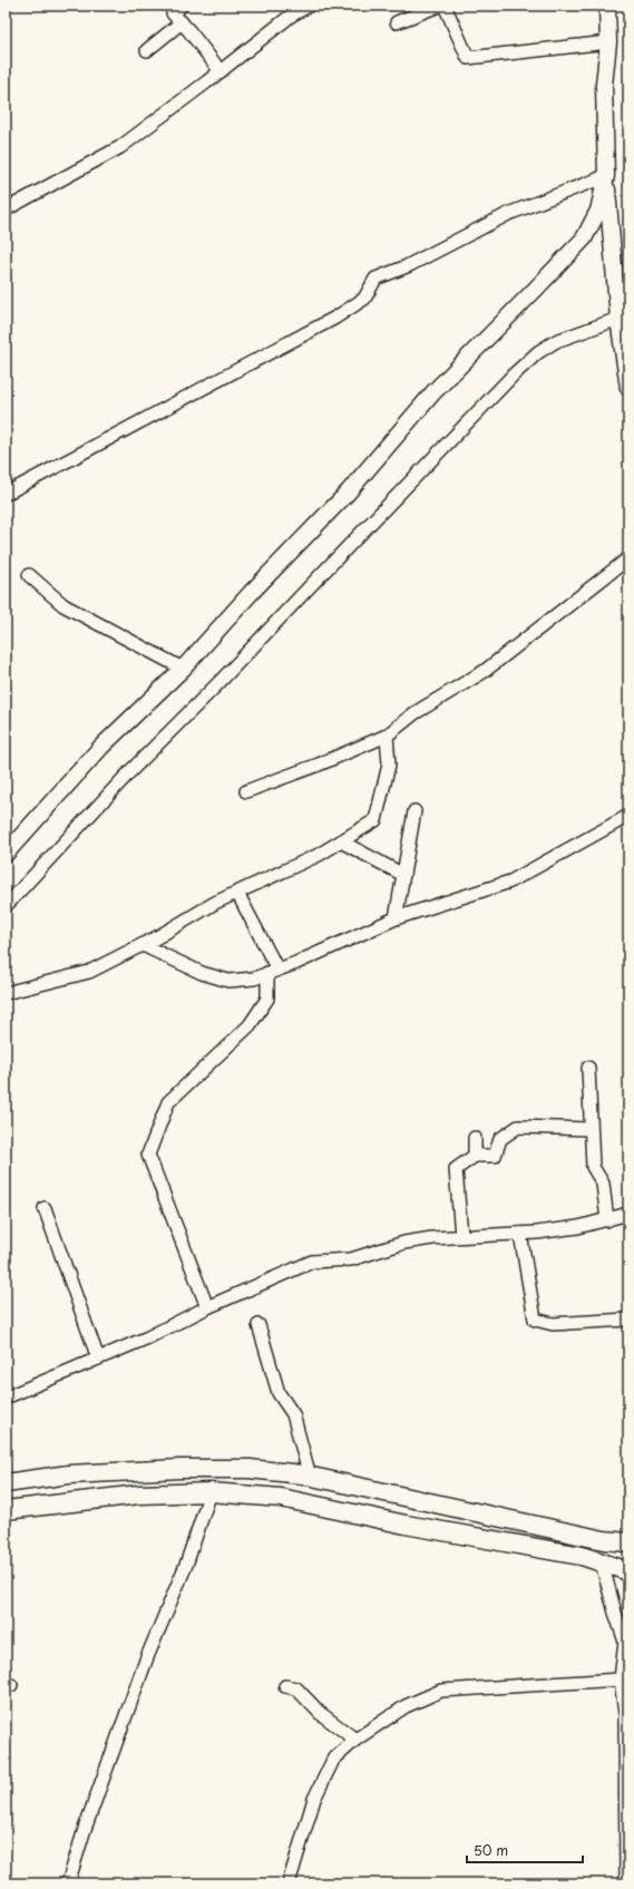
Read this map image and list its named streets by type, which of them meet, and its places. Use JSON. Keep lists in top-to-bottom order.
{
  "scale_bar": "50 m"
}
